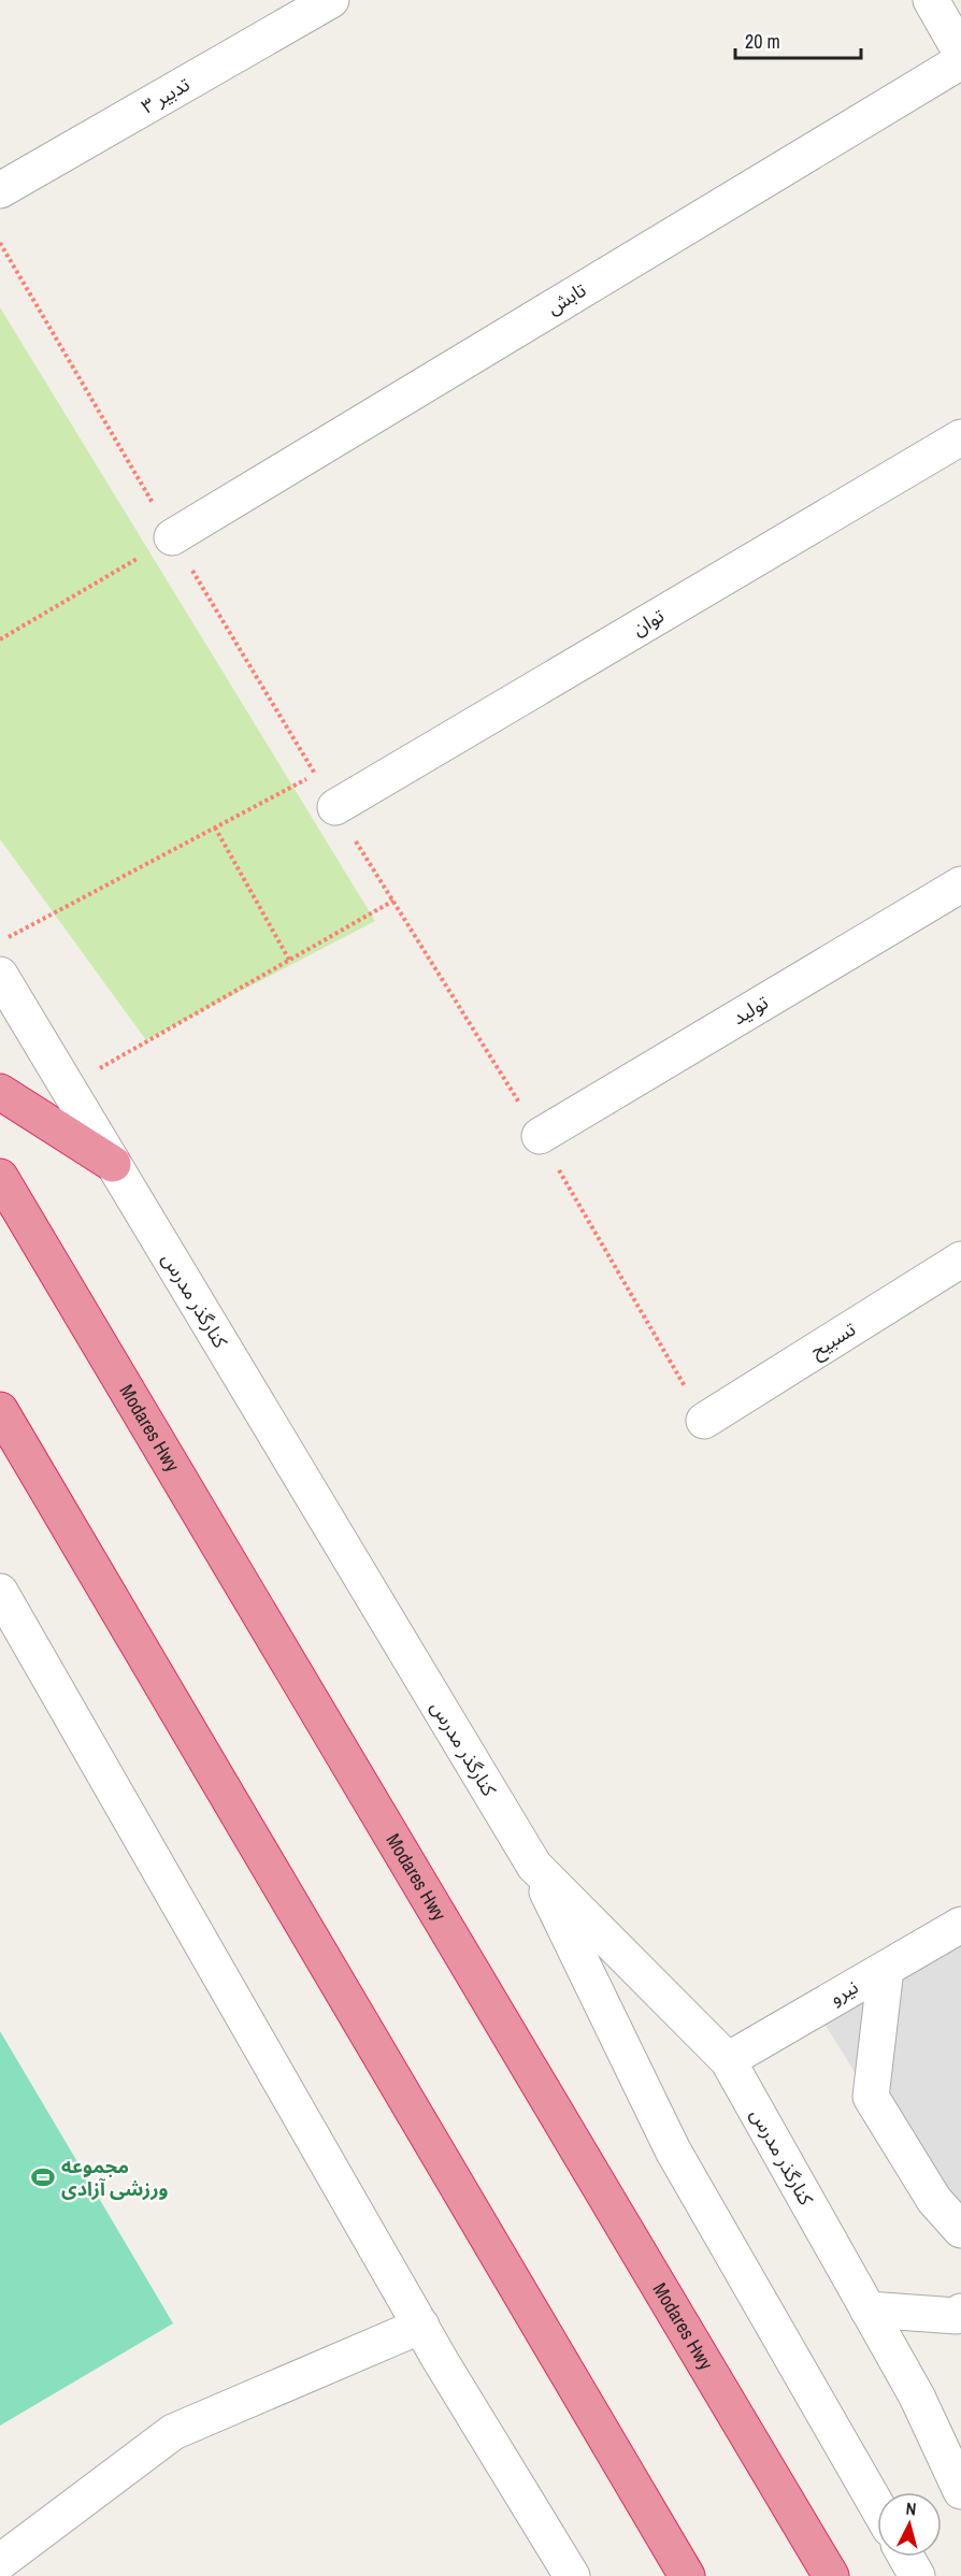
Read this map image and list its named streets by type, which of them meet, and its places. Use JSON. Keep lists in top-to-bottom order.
{
  "streets": {
    "highway": ["Modares Hwy"],
    "street": [
      "تدبیر ۳",
      "تابش",
      "توان",
      "تولید",
      "کنارگذر مدرس",
      "تسبیح",
      "نیرو"
    ]
  },
  "crossings": [
    ["کنارگذر مدرس", "نیرو"]
  ],
  "places": {
    "sports": ["مجموعه ورزشی آزادی"]
  },
  "scale_bar": "20 m",
  "north": "top"
}
